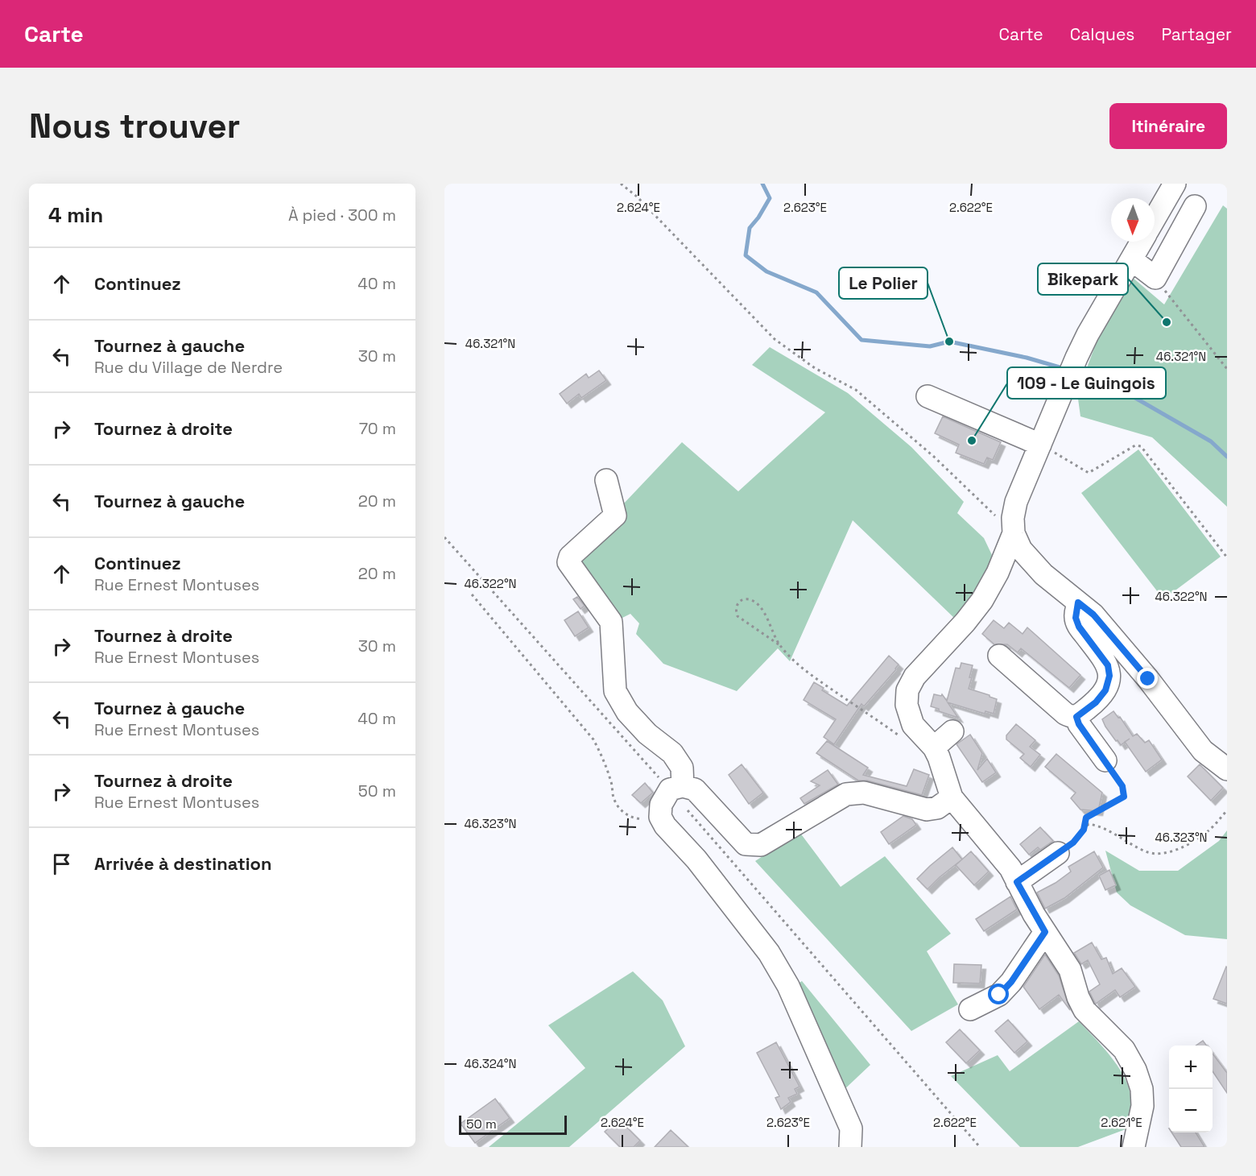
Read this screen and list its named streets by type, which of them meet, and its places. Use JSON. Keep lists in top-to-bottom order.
{
  "places": ["Bikepark", "Le Polier", "109 - Le Guingois"],
  "scale_bar": "50 m",
  "north": "bottom",
  "page": {
    "header": "Carte",
    "nav": ["Carte", "Calques", "Partager"],
    "buttons": "Itinéraire",
    "title": "Nous trouver",
    "heading": ["4 min", "À pied · 300 m"],
    "list": [
      ["Continuez", "40 m"],
      ["Tournez à gauche", "Rue du Village de Nerdre", "30 m"],
      ["Tournez à droite", "70 m"],
      ["Tournez à gauche", "20 m"],
      ["Continuez", "Rue Ernest Montuses", "20 m"],
      ["Tournez à droite", "Rue Ernest Montuses", "30 m"],
      ["Tournez à gauche", "Rue Ernest Montuses", "40 m"],
      ["Tournez à droite", "Rue Ernest Montuses", "50 m"],
      "Arrivée à destination"
    ],
    "map_buttons": ["+", "−"],
    "scale": "50 m"
  },
  "coordinates": [
    "2.624°E",
    "2.623°E",
    "2.622°E",
    "46.321°N",
    "46.322°N",
    "46.323°N",
    "46.324°N",
    "2.621°E"
  ]
}
